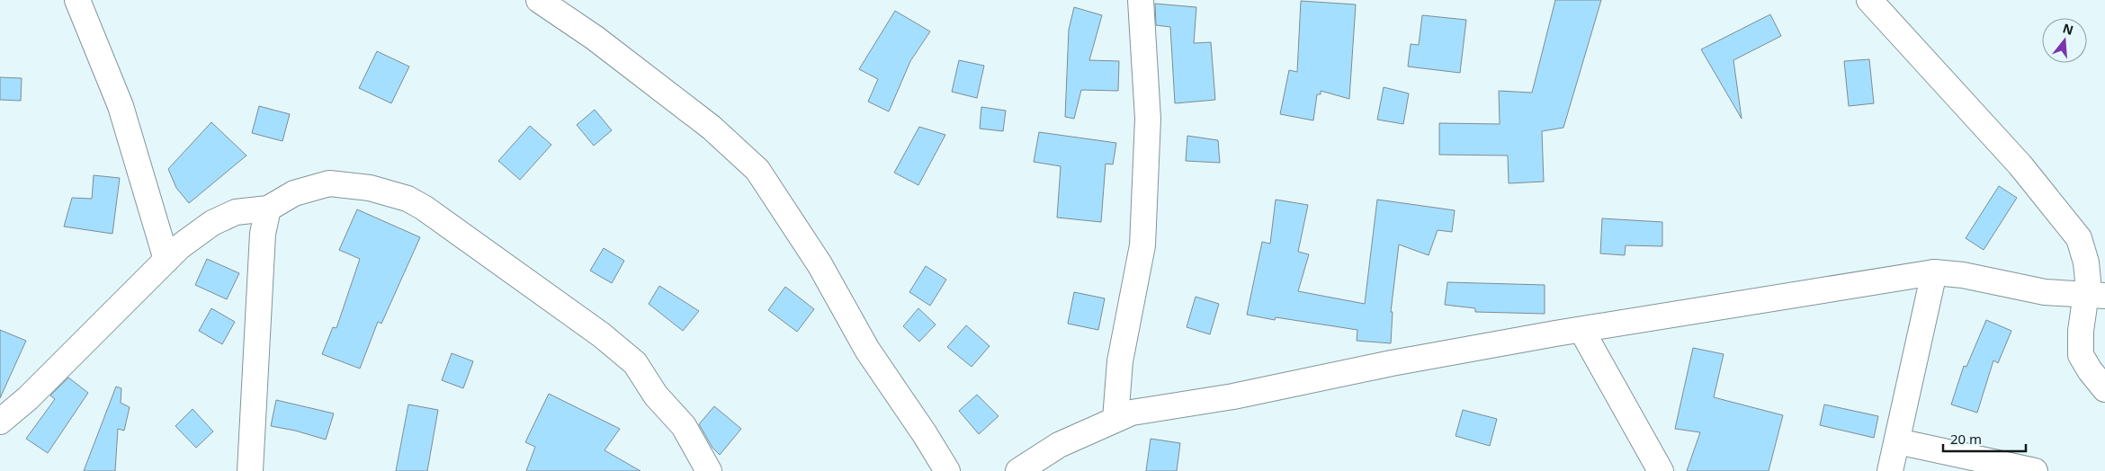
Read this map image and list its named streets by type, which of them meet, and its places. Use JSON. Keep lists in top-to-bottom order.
{
  "scale_bar": "20 m",
  "north": "top"
}
